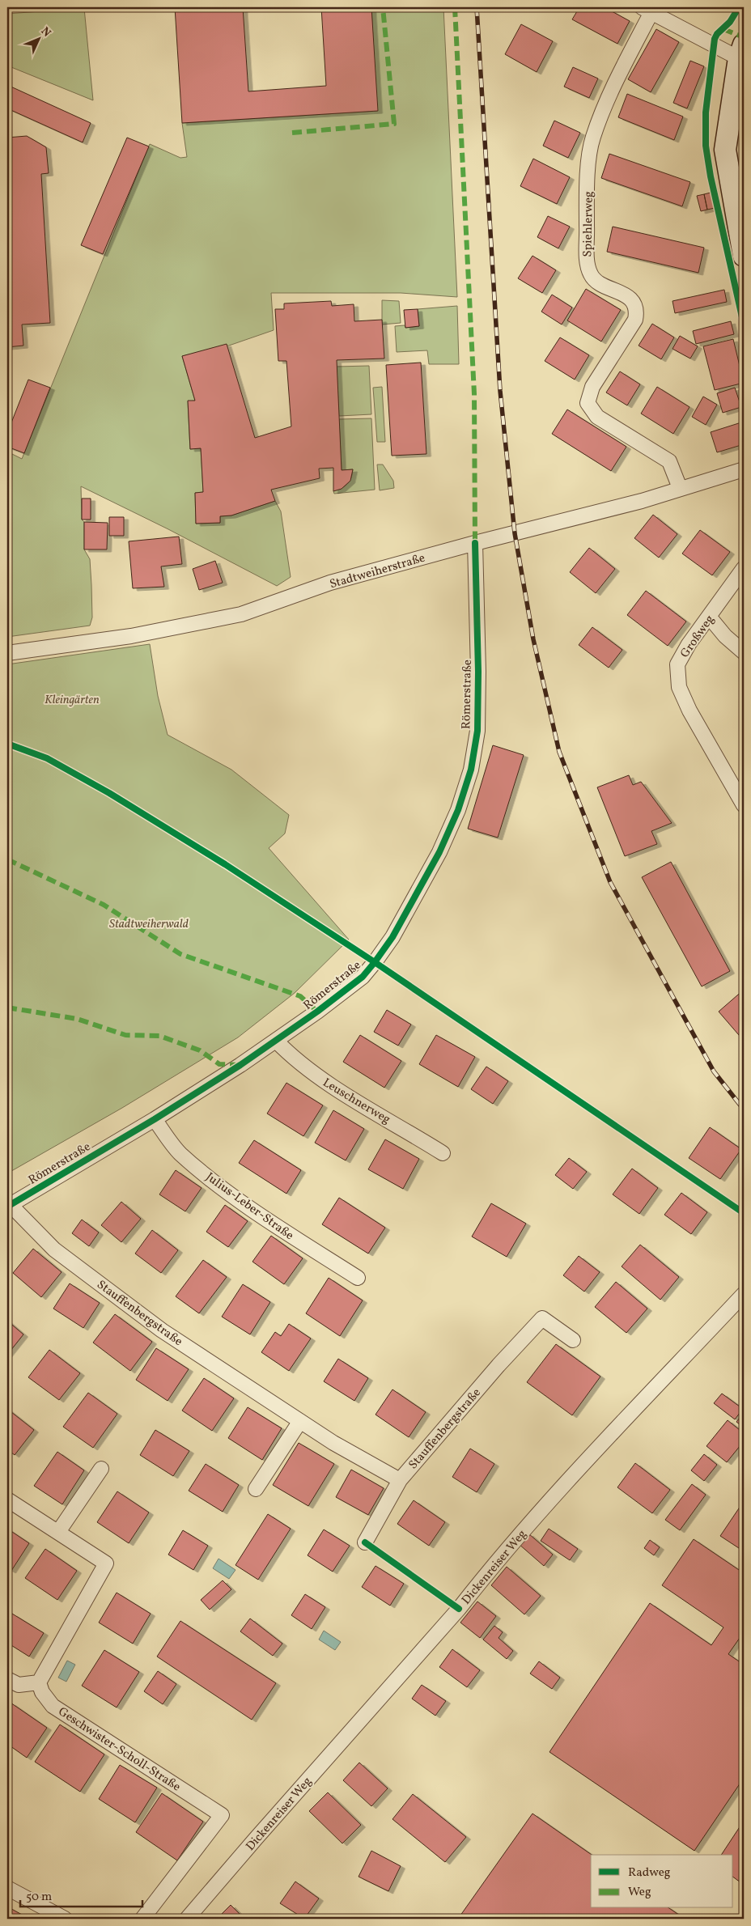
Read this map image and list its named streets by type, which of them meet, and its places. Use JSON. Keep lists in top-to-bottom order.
{
  "streets": {
    "street": [
      "Spiehlerweg",
      "Stadtweiherstraße",
      "Großweg",
      "Römerstraße",
      "Leuschnerweg",
      "Julius-Leber-Straße",
      "Stauffenbergstraße",
      "Dickenreiser Weg",
      "Geschwister-Scholl-Straße"
    ]
  },
  "crossings": [
    ["Spiehlerweg", "Stadtweiherstraße"],
    ["Stadtweiherstraße", "Römerstraße"],
    ["Römerstraße", "Leuschnerweg"],
    ["Römerstraße", "Julius-Leber-Straße"],
    ["Römerstraße", "Stauffenbergstraße"]
  ],
  "parks": ["Kleingärten", "Stadtweiherwald"],
  "legend": ["Radweg", "Weg"],
  "scale_bar": "50 m",
  "north": "top right"
}
